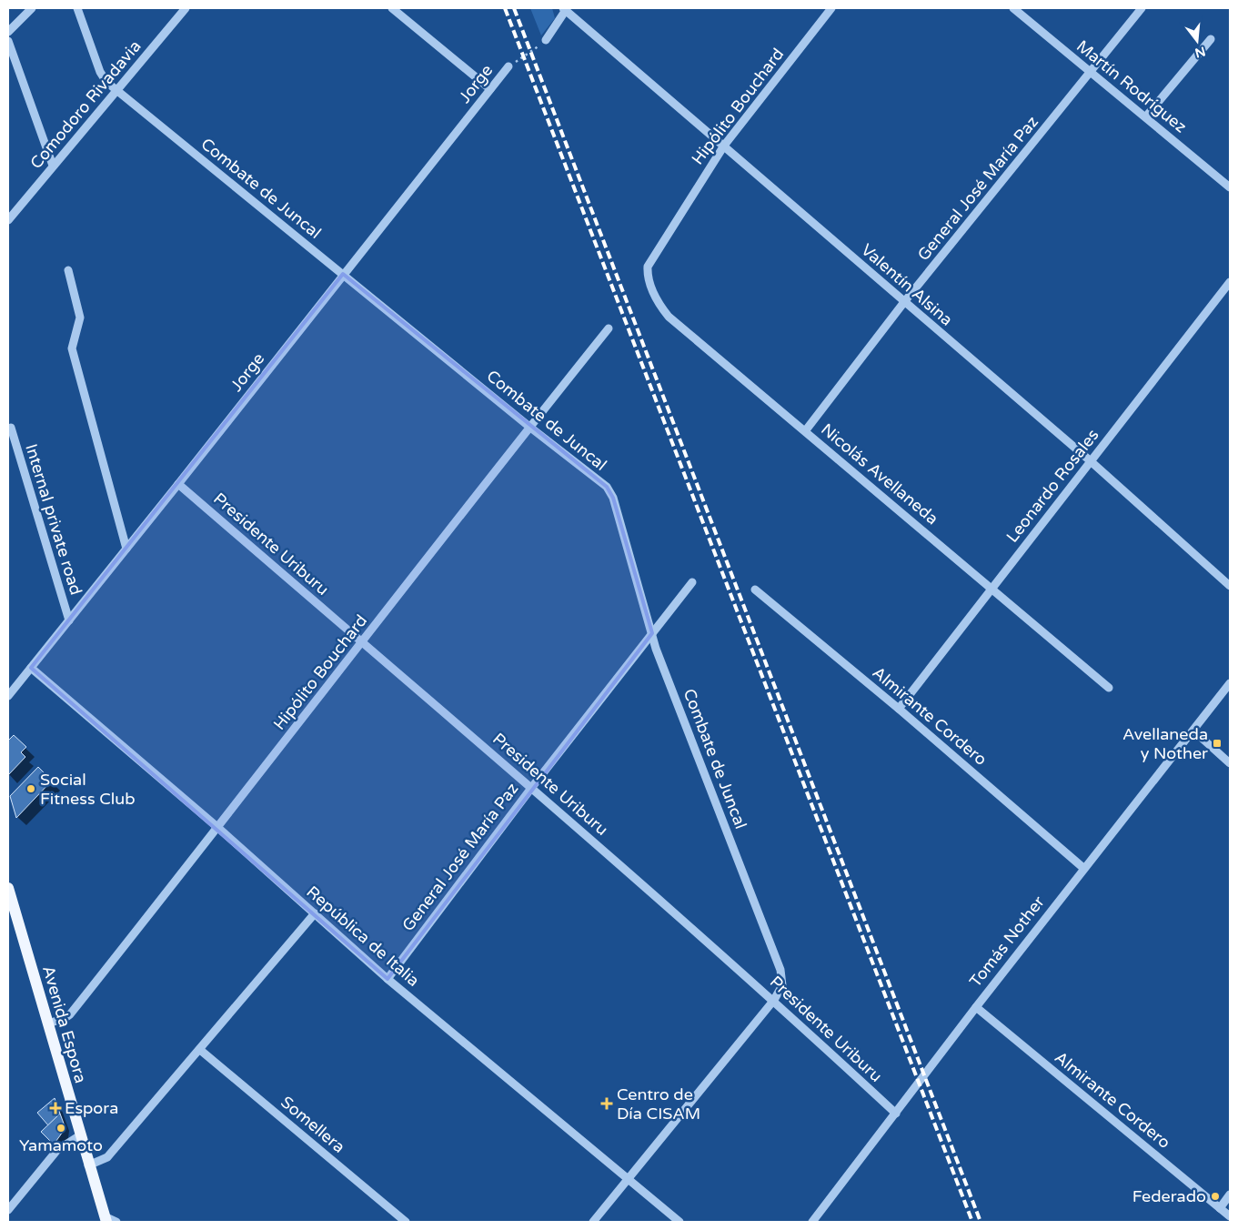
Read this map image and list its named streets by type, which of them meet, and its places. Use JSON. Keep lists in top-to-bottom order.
{
  "streets": {
    "main road": ["Avenida Espora"],
    "street": [
      "Jorge",
      "Martín Rodríguez",
      "Comodoro Rivadavia",
      "Hipólito Bouchard",
      "Combate de Juncal",
      "General José María Paz",
      "Valentín Alsina",
      "Nicolás Avellaneda",
      "Leonardo Rosales",
      "Internal private road",
      "Presidente Uriburu",
      "Almirante Cordero",
      "República de Italia",
      "Tomás Nother",
      "Somellera"
    ]
  },
  "crossings": [
    ["Jorge", "Combate de Juncal"],
    ["Jorge", "Internal private road"],
    ["Jorge", "Presidente Uriburu"],
    ["Jorge", "República de Italia"],
    ["Martín Rodríguez", "General José María Paz"],
    ["Comodoro Rivadavia", "Combate de Juncal"],
    ["Hipólito Bouchard", "Combate de Juncal"],
    ["Hipólito Bouchard", "Valentín Alsina"],
    ["Hipólito Bouchard", "Nicolás Avellaneda"],
    ["Hipólito Bouchard", "Presidente Uriburu"],
    ["Hipólito Bouchard", "República de Italia"],
    ["Hipólito Bouchard", "Avenida Espora"],
    ["Combate de Juncal", "General José María Paz"],
    ["Combate de Juncal", "Presidente Uriburu"],
    ["General José María Paz", "Valentín Alsina"],
    ["General José María Paz", "Nicolás Avellaneda"],
    ["General José María Paz", "Presidente Uriburu"],
    ["General José María Paz", "República de Italia"],
    ["Valentín Alsina", "Leonardo Rosales"],
    ["Nicolás Avellaneda", "Leonardo Rosales"],
    ["Leonardo Rosales", "Almirante Cordero"],
    ["Presidente Uriburu", "Tomás Nother"],
    ["Almirante Cordero", "Tomás Nother"]
  ],
  "places": {
    "transit": ["Avellaneda y Nother"],
    "other": ["Social Fitness Club", "Yamamoto", "Federado"],
    "health": ["Centro de Día CISAM", "Espora"]
  },
  "north": "bottom"
}
